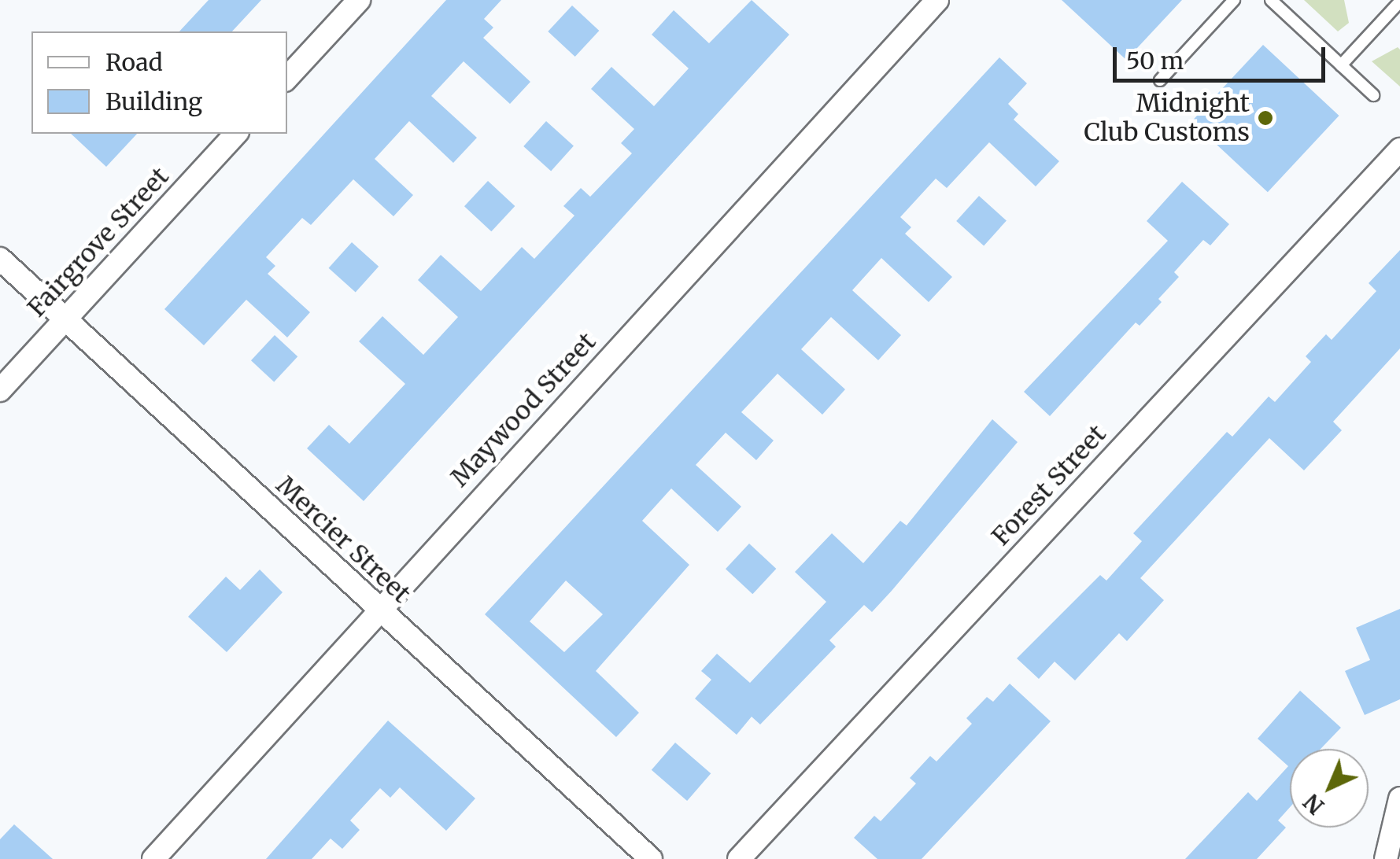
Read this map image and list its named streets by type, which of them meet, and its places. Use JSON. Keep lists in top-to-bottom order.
{
  "streets": {
    "street": [
      "Fairgrove Street",
      "Maywood Street",
      "Forest Street",
      "Mercier Street"
    ]
  },
  "crossings": [
    ["Fairgrove Street", "Mercier Street"],
    ["Maywood Street", "Mercier Street"]
  ],
  "places": ["Midnight Club Customs"],
  "legend": ["Road", "Building"],
  "scale_bar": "50 m",
  "north": "bottom left"
}
